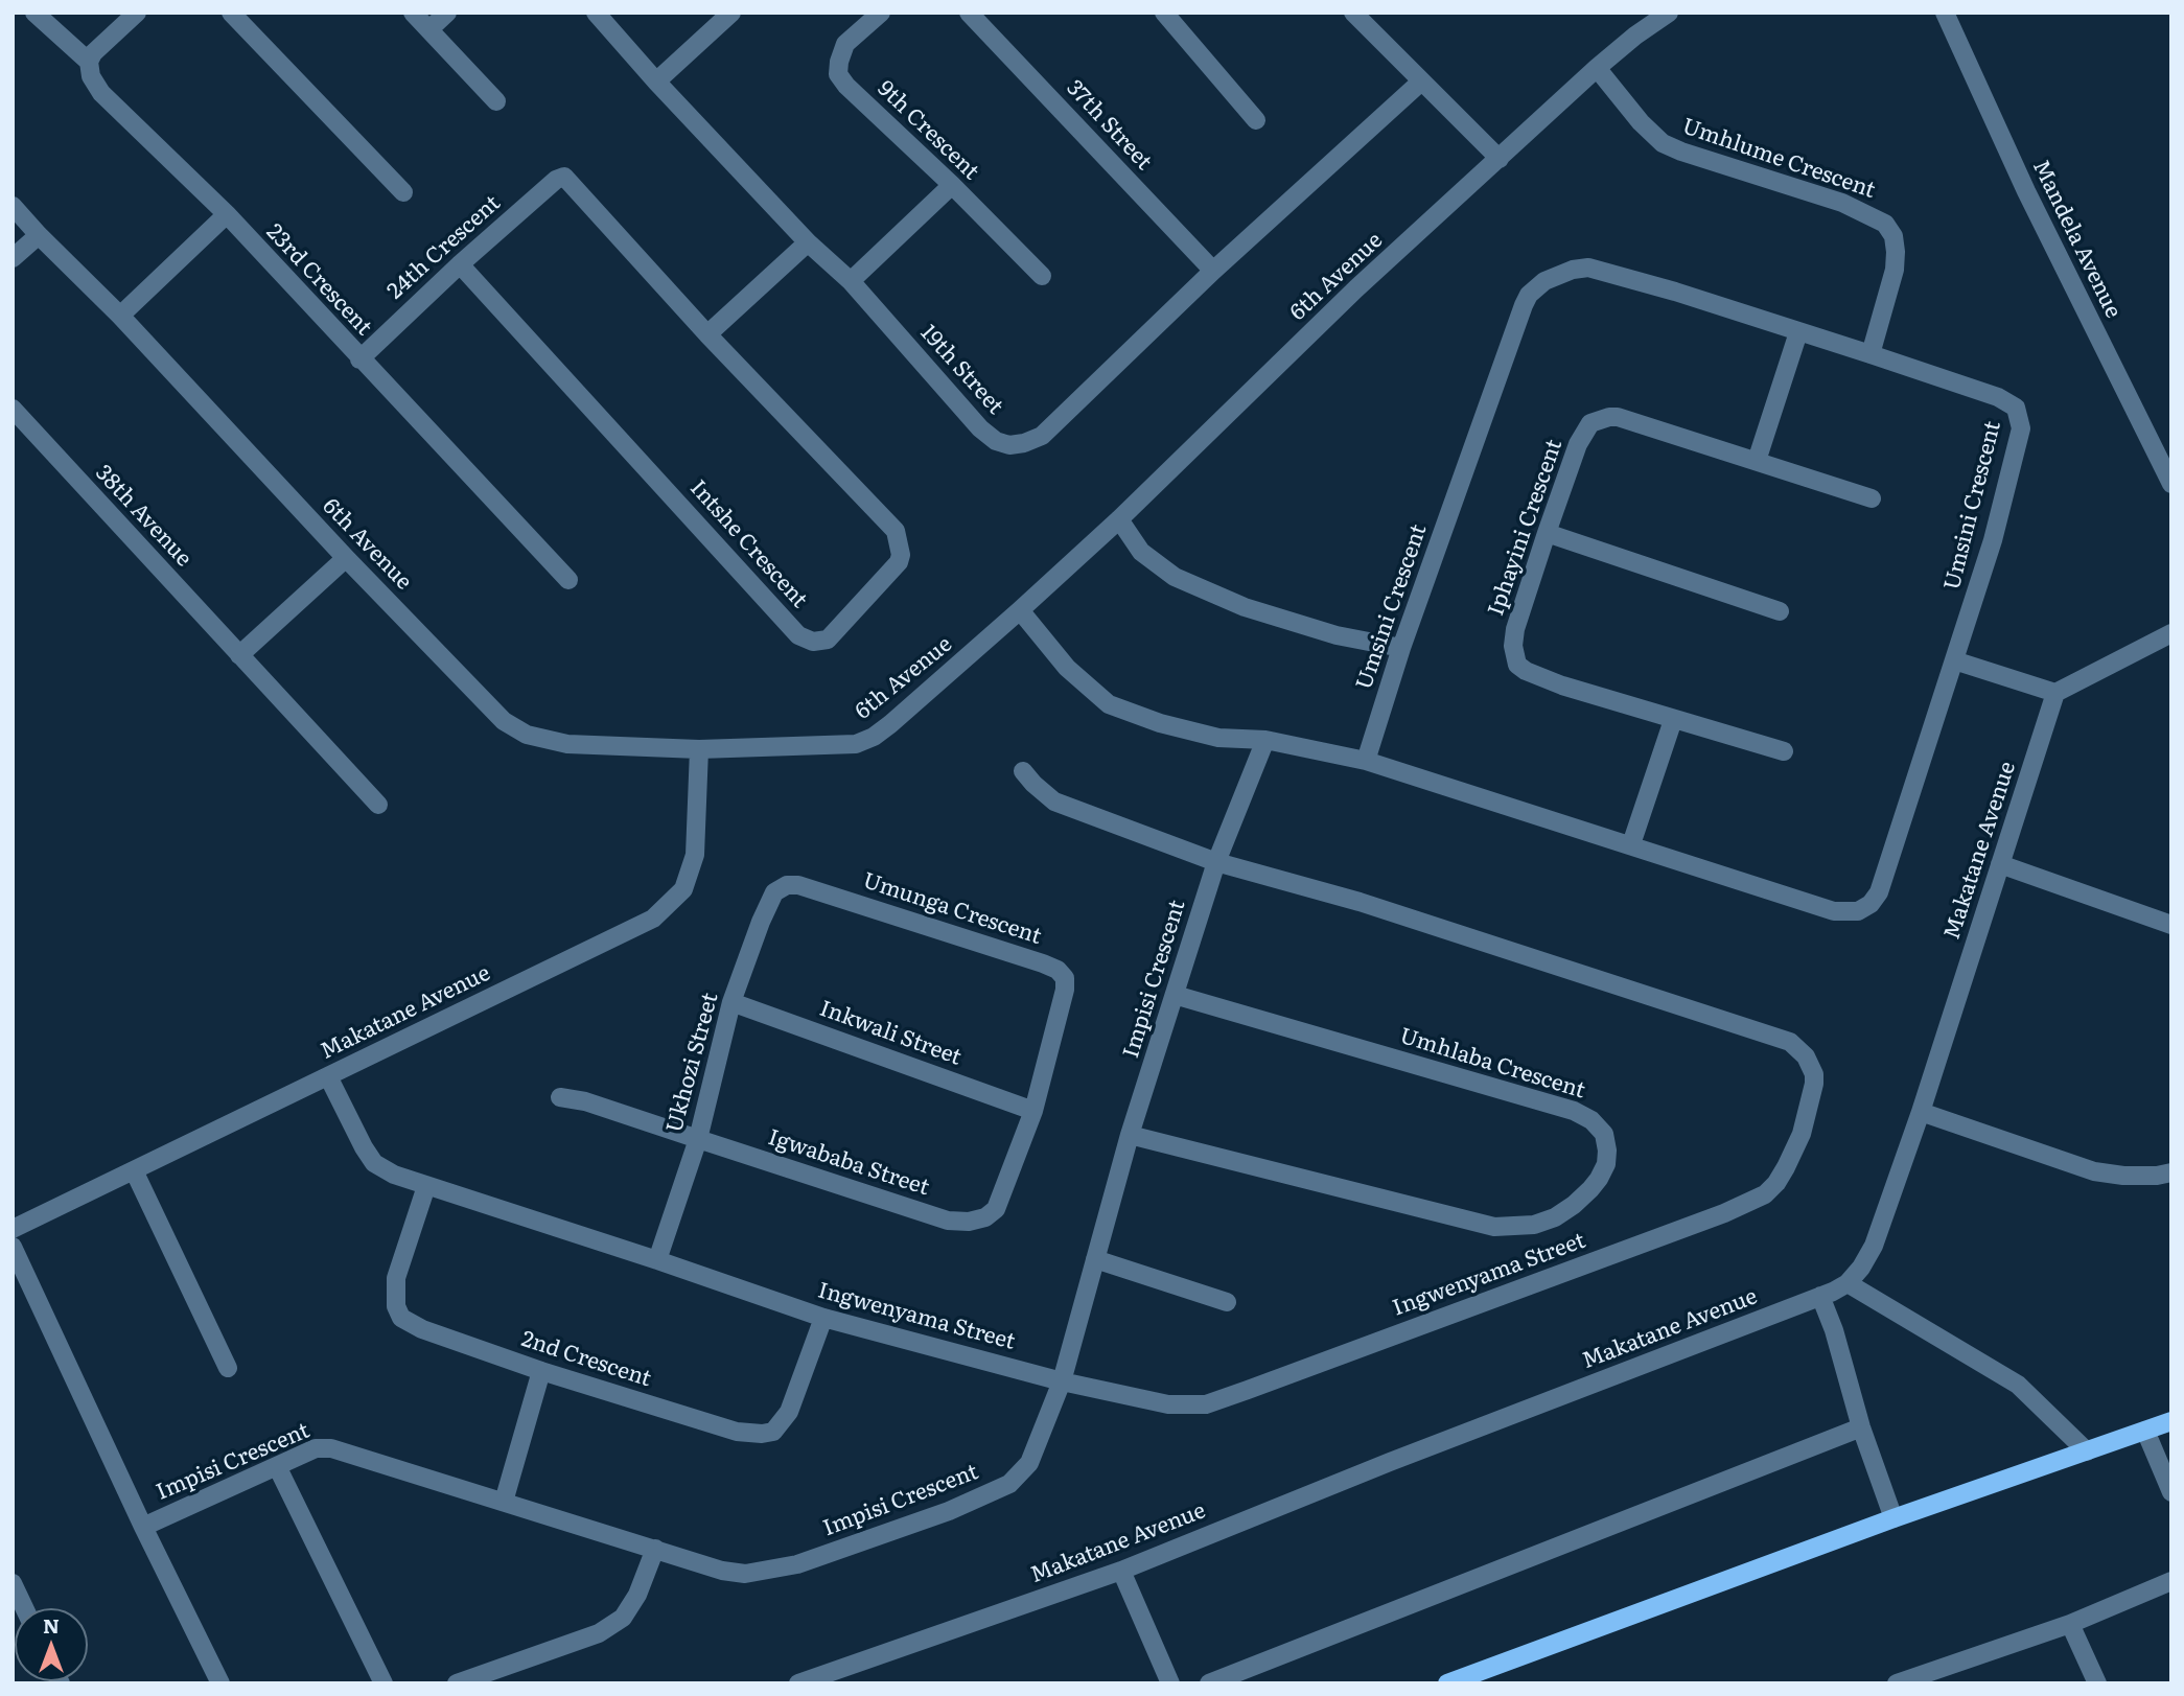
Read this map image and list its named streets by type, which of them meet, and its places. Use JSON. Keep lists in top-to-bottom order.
{
  "streets": {
    "street": [
      "37th Street",
      "9th Crescent",
      "Umhlume Crescent",
      "Mandela Avenue",
      "24th Crescent",
      "6th Avenue",
      "23rd Crescent",
      "19th Street",
      "Umsini Crescent",
      "38th Avenue",
      "Iphayini Crescent",
      "Intshe Crescent",
      "Makatane Avenue",
      "Umunga Crescent",
      "Impisi Crescent",
      "Inkwali Street",
      "Ukhozi Street",
      "Umhlaba Crescent",
      "Igwababa Street",
      "Ingwenyama Street",
      "2nd Crescent"
    ]
  },
  "crossings": [
    ["37th Street", "19th Street"],
    ["Umhlume Crescent", "6th Avenue"],
    ["Umhlume Crescent", "Umsini Crescent"],
    ["24th Crescent", "23rd Crescent"],
    ["24th Crescent", "Intshe Crescent"],
    ["6th Avenue", "Umsini Crescent"],
    ["6th Avenue", "Makatane Avenue"],
    ["Umsini Crescent", "Impisi Crescent"],
    ["Makatane Avenue", "Ingwenyama Street"],
    ["Umunga Crescent", "Inkwali Street"],
    ["Umunga Crescent", "Ukhozi Street"],
    ["Umunga Crescent", "Igwababa Street"],
    ["Impisi Crescent", "Umhlaba Crescent"],
    ["Impisi Crescent", "Ingwenyama Street"],
    ["Inkwali Street", "Ukhozi Street"],
    ["Ukhozi Street", "Igwababa Street"],
    ["Ukhozi Street", "Ingwenyama Street"],
    ["Ingwenyama Street", "2nd Crescent"]
  ],
  "north": "top"
}
